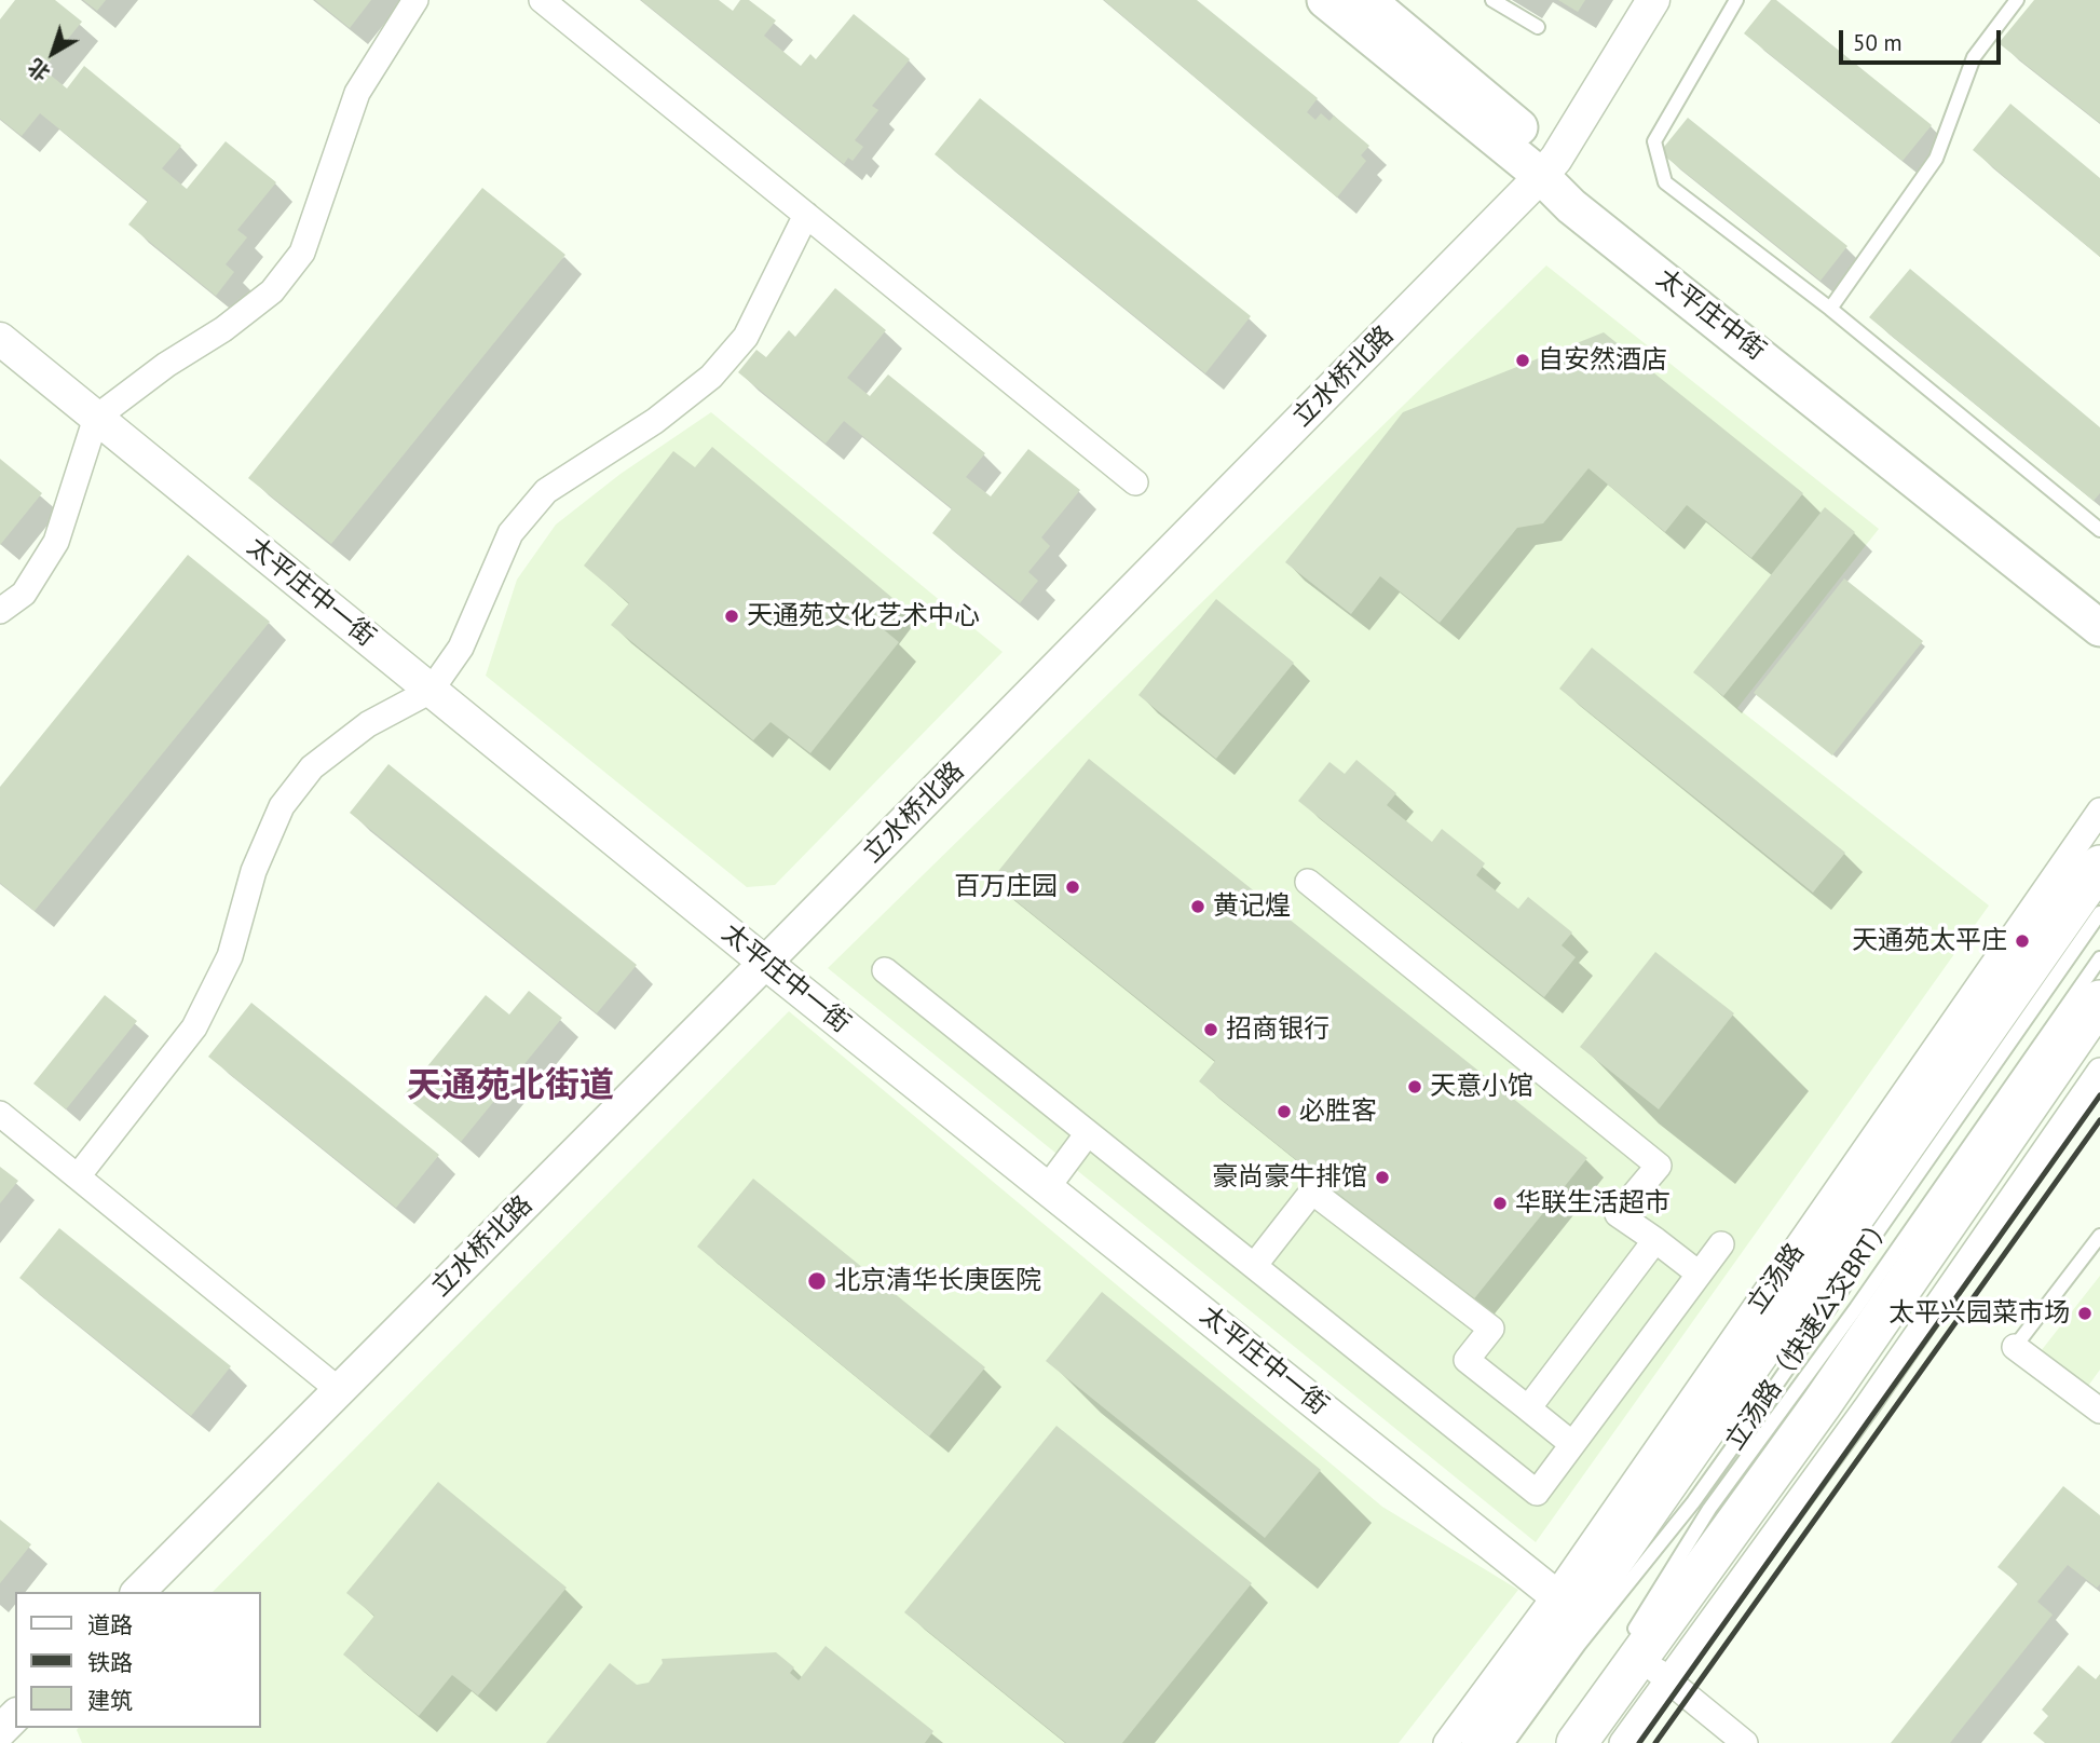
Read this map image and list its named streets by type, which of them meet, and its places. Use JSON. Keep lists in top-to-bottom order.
{
  "streets": {
    "main road": ["太平庄中街", "立汤路"],
    "street": ["立水桥北路", "太平庄中一街"],
    "lane": ["立汤路（快速公交BRT）"]
  },
  "crossings": [
    ["太平庄中街", "立水桥北路"],
    ["立水桥北路", "太平庄中一街"],
    ["太平庄中一街", "立汤路"]
  ],
  "districts": ["天通苑北街道"],
  "places": [
    "自安然酒店",
    "天通苑文化艺术中心",
    "百万庄园",
    "黄记煌",
    "天通苑太平庄",
    "招商银行",
    "天意小馆",
    "必胜客",
    "豪尚豪牛排馆",
    "华联生活超市",
    "北京清华长庚医院",
    "太平兴园菜市场"
  ],
  "legend": ["道路", "铁路", "建筑"],
  "scale_bar": "50 m",
  "north": "bottom left"
}
